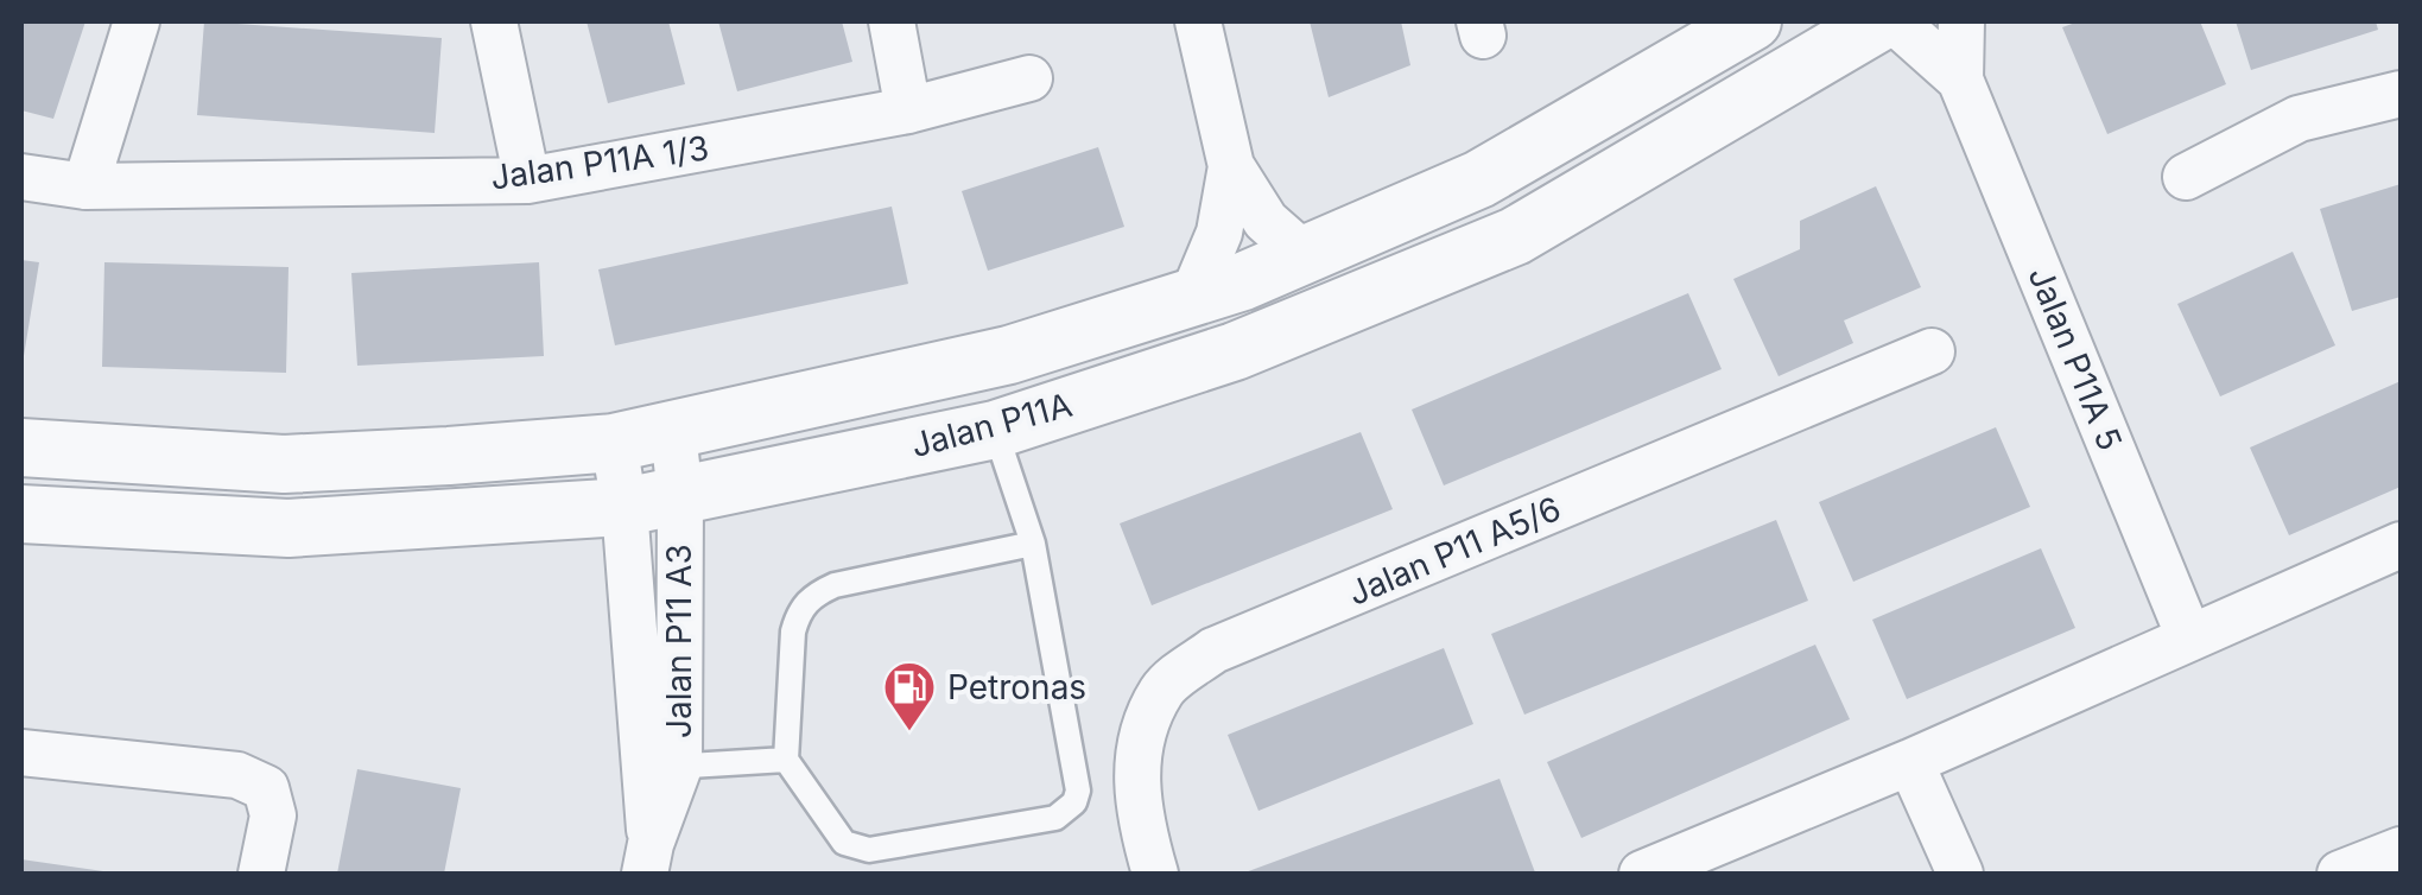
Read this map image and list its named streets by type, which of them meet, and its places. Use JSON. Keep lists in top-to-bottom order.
{
  "streets": {
    "street": [
      "Jalan P11A 1/3",
      "Jalan P11A 5",
      "Jalan P11A",
      "Jalan P11 A5/6",
      "Jalan P11 A3"
    ]
  },
  "crossings": [
    ["Jalan P11A", "Jalan P11 A3"]
  ],
  "places": {
    "fuel station": ["Petronas"]
  }
}
